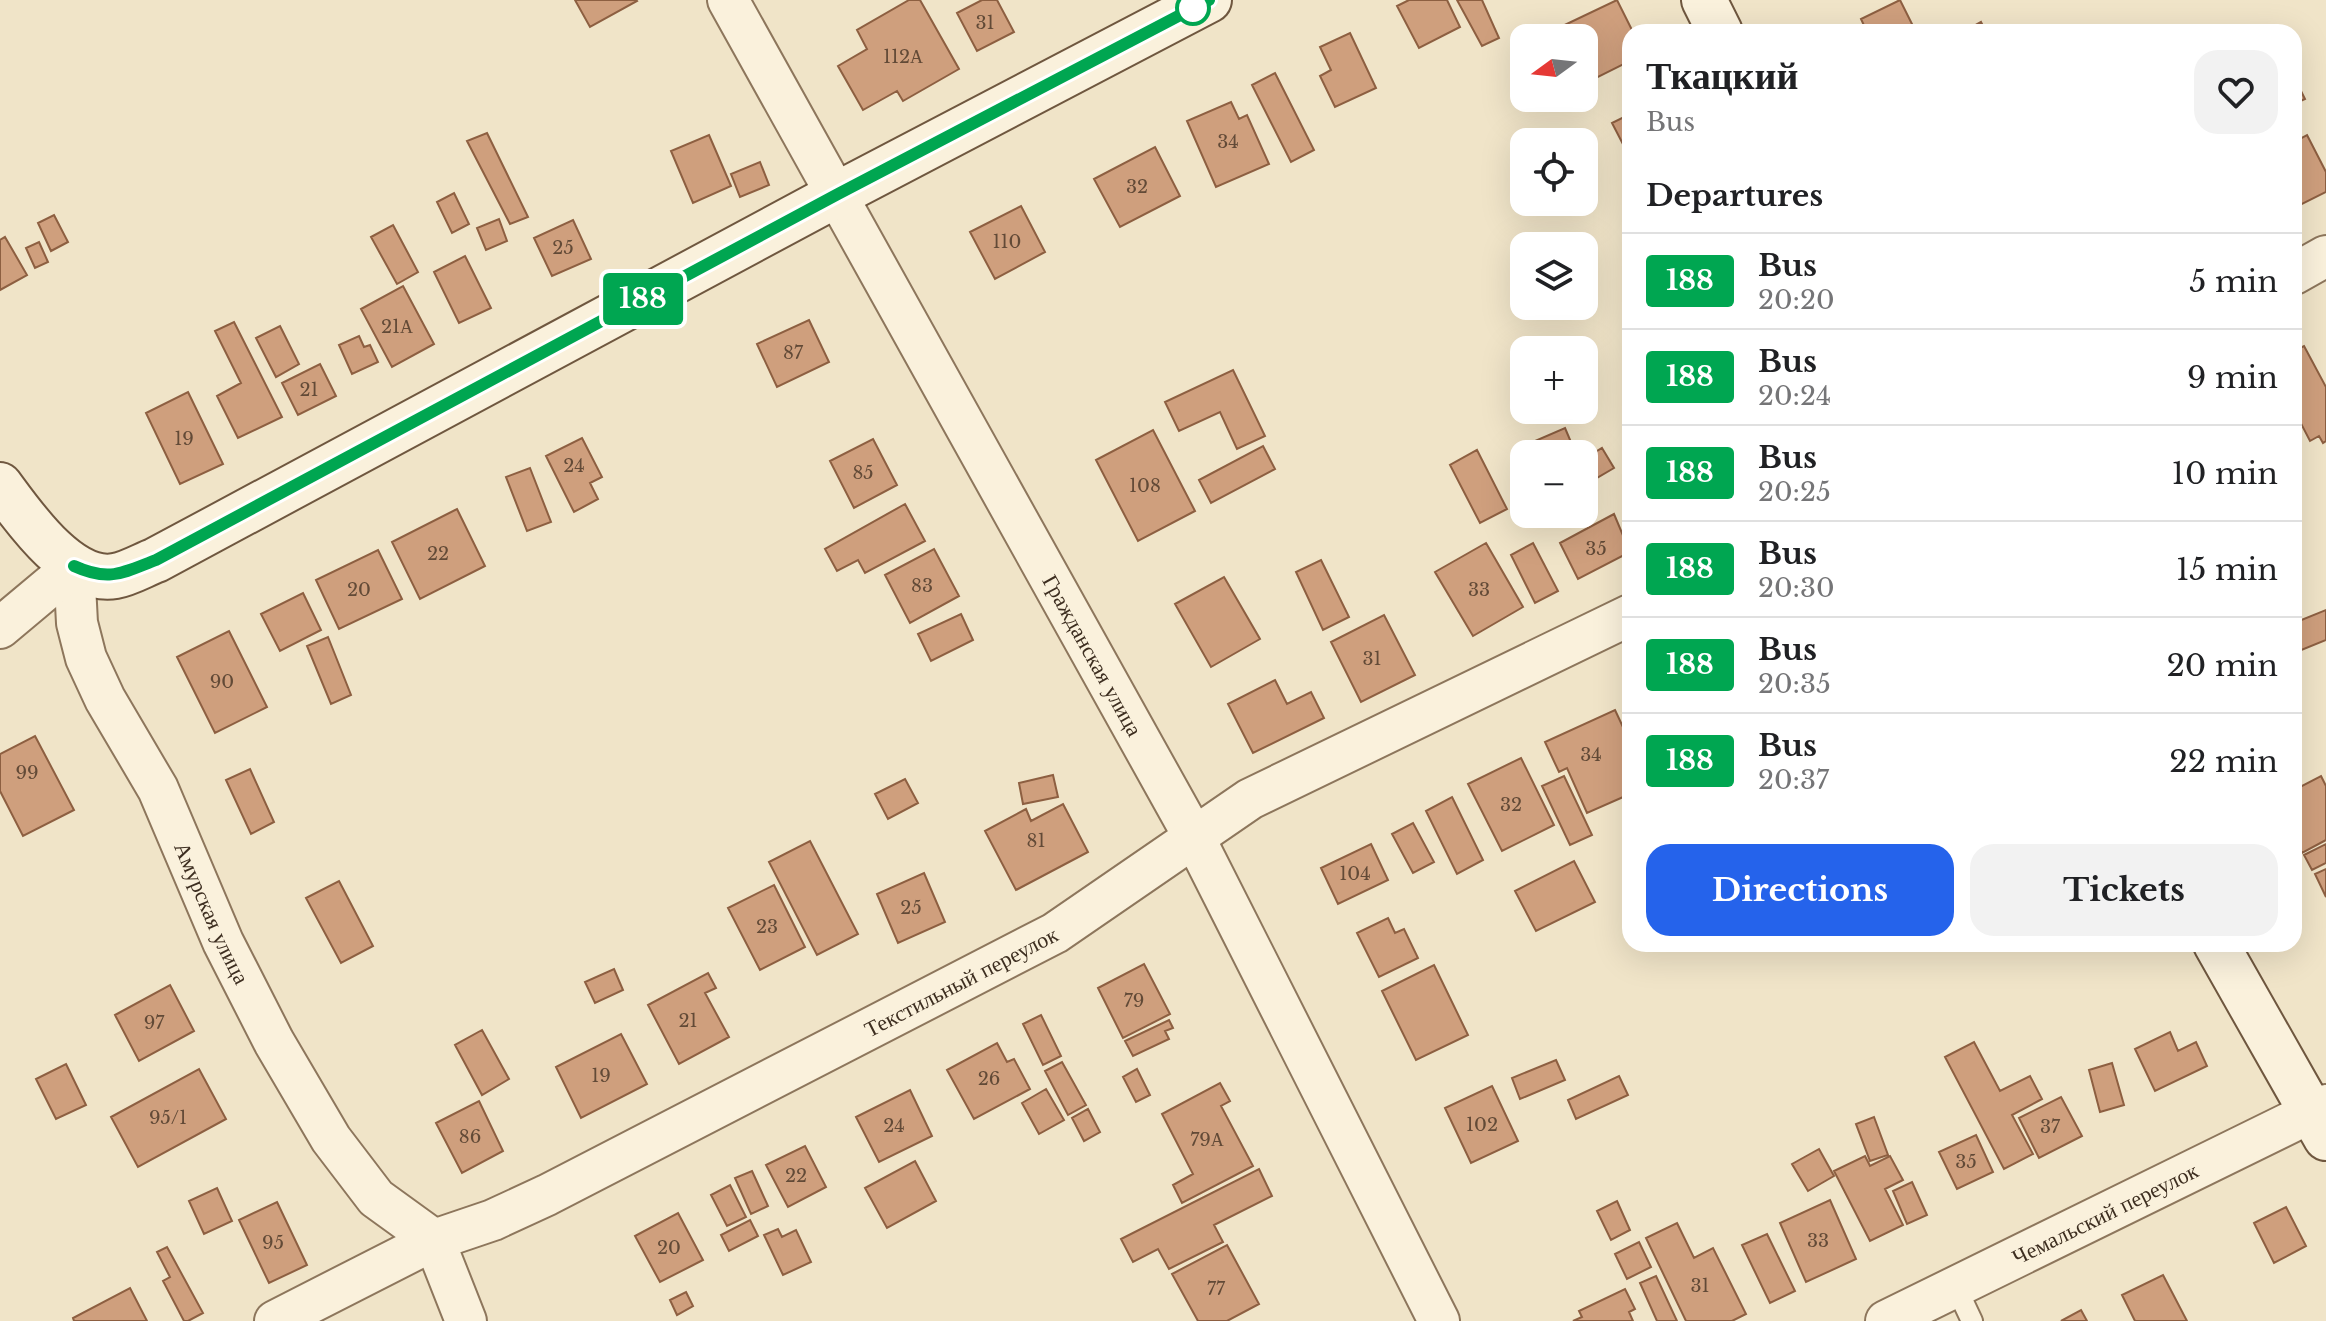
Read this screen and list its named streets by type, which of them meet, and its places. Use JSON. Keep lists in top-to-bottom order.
{
  "streets": {
    "street": [
      "Гражданская улица",
      "Амурская улица",
      "Текстильный переулок",
      "Чемальский переулок"
    ]
  },
  "crossings": [
    ["Гражданская улица", "Текстильный переулок"],
    ["Амурская улица", "Текстильный переулок"]
  ],
  "lines": ["bus line 188"],
  "house_numbers": [
    "31",
    "112А",
    "34",
    "32",
    "110",
    "25",
    "21А",
    "87",
    "21",
    "19",
    "24",
    "85",
    "108",
    "35",
    "22",
    "83",
    "20",
    "33",
    "31",
    "90",
    "34",
    "99",
    "32",
    "81",
    "104",
    "25",
    "23",
    "79",
    "21",
    "97",
    "19",
    "26",
    "95/1",
    "102",
    "24",
    "37",
    "86",
    "79А",
    "35",
    "22",
    "33",
    "95",
    "20",
    "31",
    "77"
  ],
  "north": "left",
  "page": {
    "on_map": "188",
    "map_buttons": ["+", "−"],
    "heading": [
      ["Ткацкий", "Bus"],
      "Departures"
    ],
    "list": [
      {
        "mark": "188",
        "name": "Bus",
        "note": "20:20",
        "value": "5 min"
      },
      {
        "mark": "188",
        "name": "Bus",
        "note": "20:24",
        "value": "9 min"
      },
      {
        "mark": "188",
        "name": "Bus",
        "note": "20:25",
        "value": "10 min"
      },
      {
        "mark": "188",
        "name": "Bus",
        "note": "20:30",
        "value": "15 min"
      },
      {
        "mark": "188",
        "name": "Bus",
        "note": "20:35",
        "value": "20 min"
      },
      {
        "mark": "188",
        "name": "Bus",
        "note": "20:37",
        "value": "22 min"
      }
    ],
    "buttons": ["Directions", "Tickets"]
  }
}
